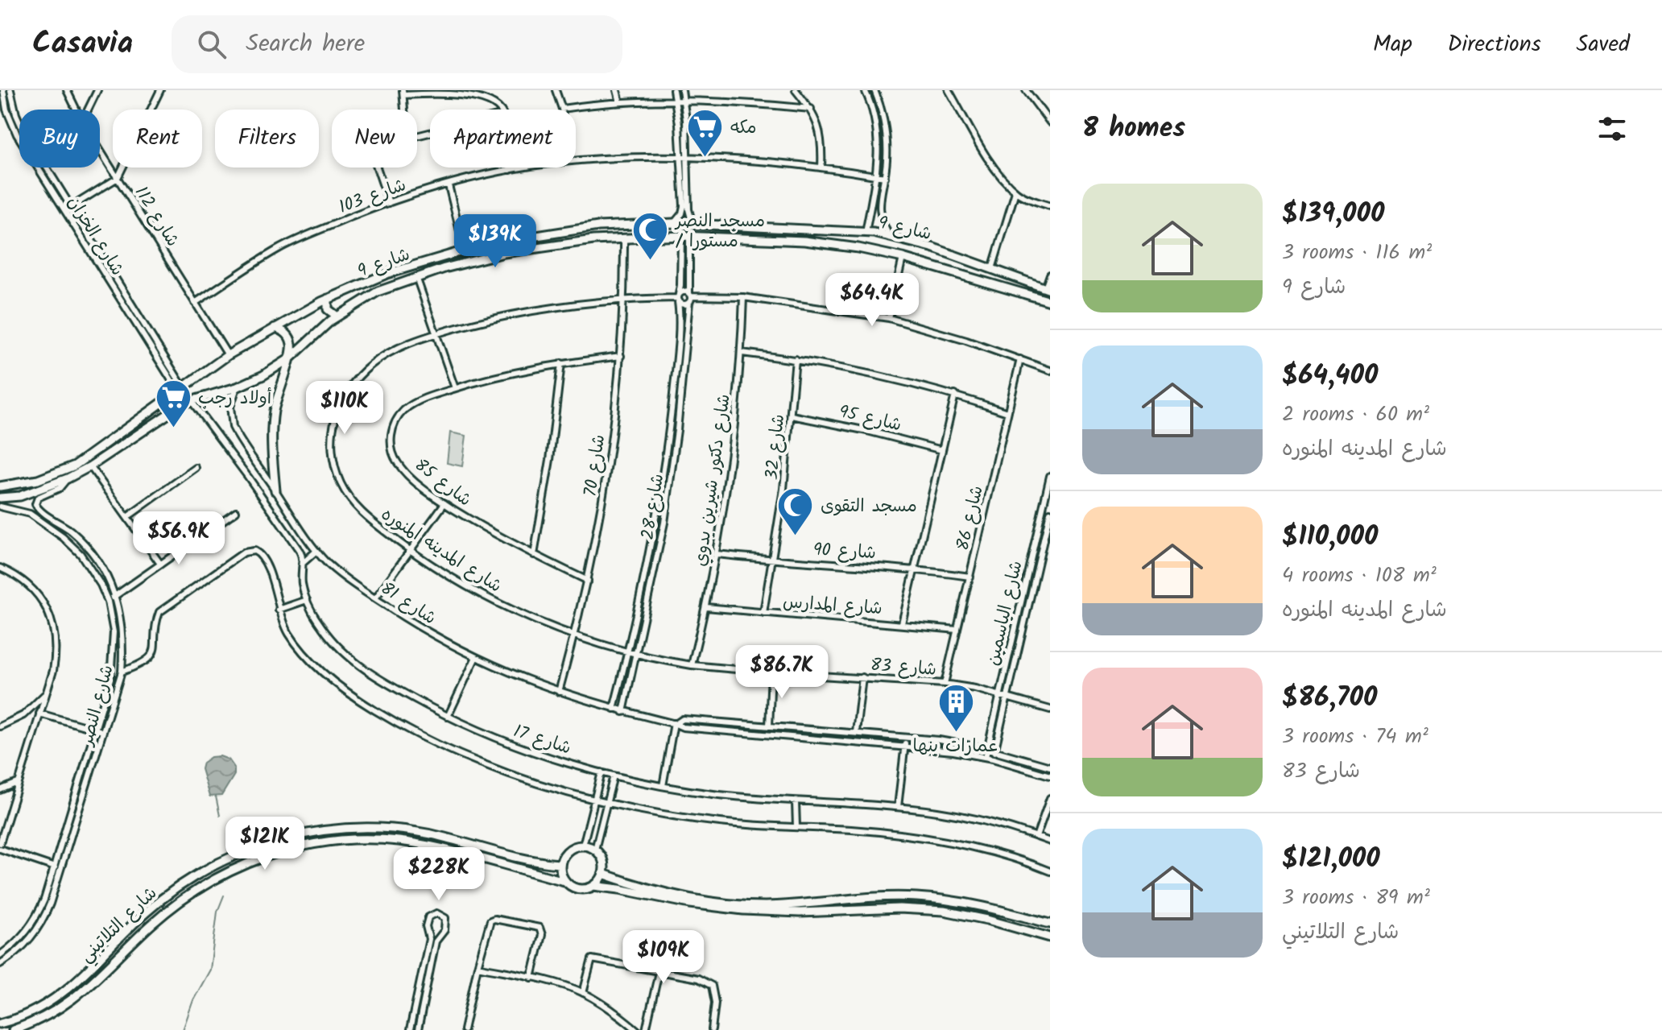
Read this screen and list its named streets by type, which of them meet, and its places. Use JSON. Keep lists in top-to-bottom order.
{
  "streets": {
    "main road": ["شارع 9", "شارع التلاتيني"],
    "street": [
      "شارع 103",
      "شارع 112",
      "شارع الخزان",
      "شارع 95",
      "شارع 32",
      "شارع 70",
      "شارع دكتور شيرين بدوي",
      "شارع 85",
      "شارع 28",
      "شارع 86",
      "شارع المدينه المنوره",
      "شارع 90",
      "شارع 81",
      "شارع المدارس",
      "شارع الياسمين",
      "شارع 83",
      "شارع النصر",
      "شارع 17"
    ]
  },
  "crossings": [
    ["شارع 103", "شارع 112"],
    ["شارع 112", "شارع 9"],
    ["شارع 9", "شارع الخزان"],
    ["شارع 9", "شارع 70"],
    ["شارع 9", "شارع 28"],
    ["شارع 9", "شارع 81"],
    ["شارع 9", "شارع 17"],
    ["شارع 95", "شارع 32"],
    ["شارع 32", "شارع 90"],
    ["شارع 32", "شارع المدارس"],
    ["شارع 70", "شارع 85"],
    ["شارع 70", "شارع المدينه المنوره"],
    ["شارع 70", "شارع 81"],
    ["شارع دكتور شيرين بدوي", "شارع 90"],
    ["شارع دكتور شيرين بدوي", "شارع المدارس"],
    ["شارع دكتور شيرين بدوي", "شارع 83"],
    ["شارع 28", "شارع المدينه المنوره"],
    ["شارع 28", "شارع 81"],
    ["شارع 28", "شارع 83"],
    ["شارع 86", "شارع 90"],
    ["شارع 86", "شارع المدارس"],
    ["شارع 86", "شارع 83"],
    ["شارع المدينه المنوره", "شارع 83"],
    ["شارع 81", "شارع الياسمين"],
    ["شارع الياسمين", "شارع 83"]
  ],
  "places": {
    "supermarket": ["مكه", "أولاد رجب"],
    "mosque": ["مسجد النصر / مستورا", "مسجد التقوى"],
    "building": ["عمارات بنها"]
  },
  "page": {
    "header": "Casavia",
    "search": "Search here",
    "nav": ["Map", "Directions", "Saved"],
    "heading": "8 homes",
    "chip": [
      "Buy",
      "Rent",
      "Filters",
      "New",
      "Apartment"
    ],
    "list": [
      {
        "name": "$139,000",
        "note": "3 rooms · 116 m² · شارع 9"
      },
      {
        "name": "$64,400",
        "note": "2 rooms · 60 m² · شارع المدينه المنوره"
      },
      {
        "name": "$110,000",
        "note": "4 rooms · 108 m² · شارع المدينه المنوره"
      },
      {
        "name": "$86,700",
        "note": "3 rooms · 74 m² · شارع 83"
      },
      {
        "name": "$121,000",
        "note": "3 rooms · 89 m² · شارع التلاتيني"
      }
    ],
    "price": [
      "$139K",
      "$64.4K",
      "$110K",
      "$56.9K",
      "$86.7K",
      "$121K",
      "$228K",
      "$109K"
    ]
  }
}
